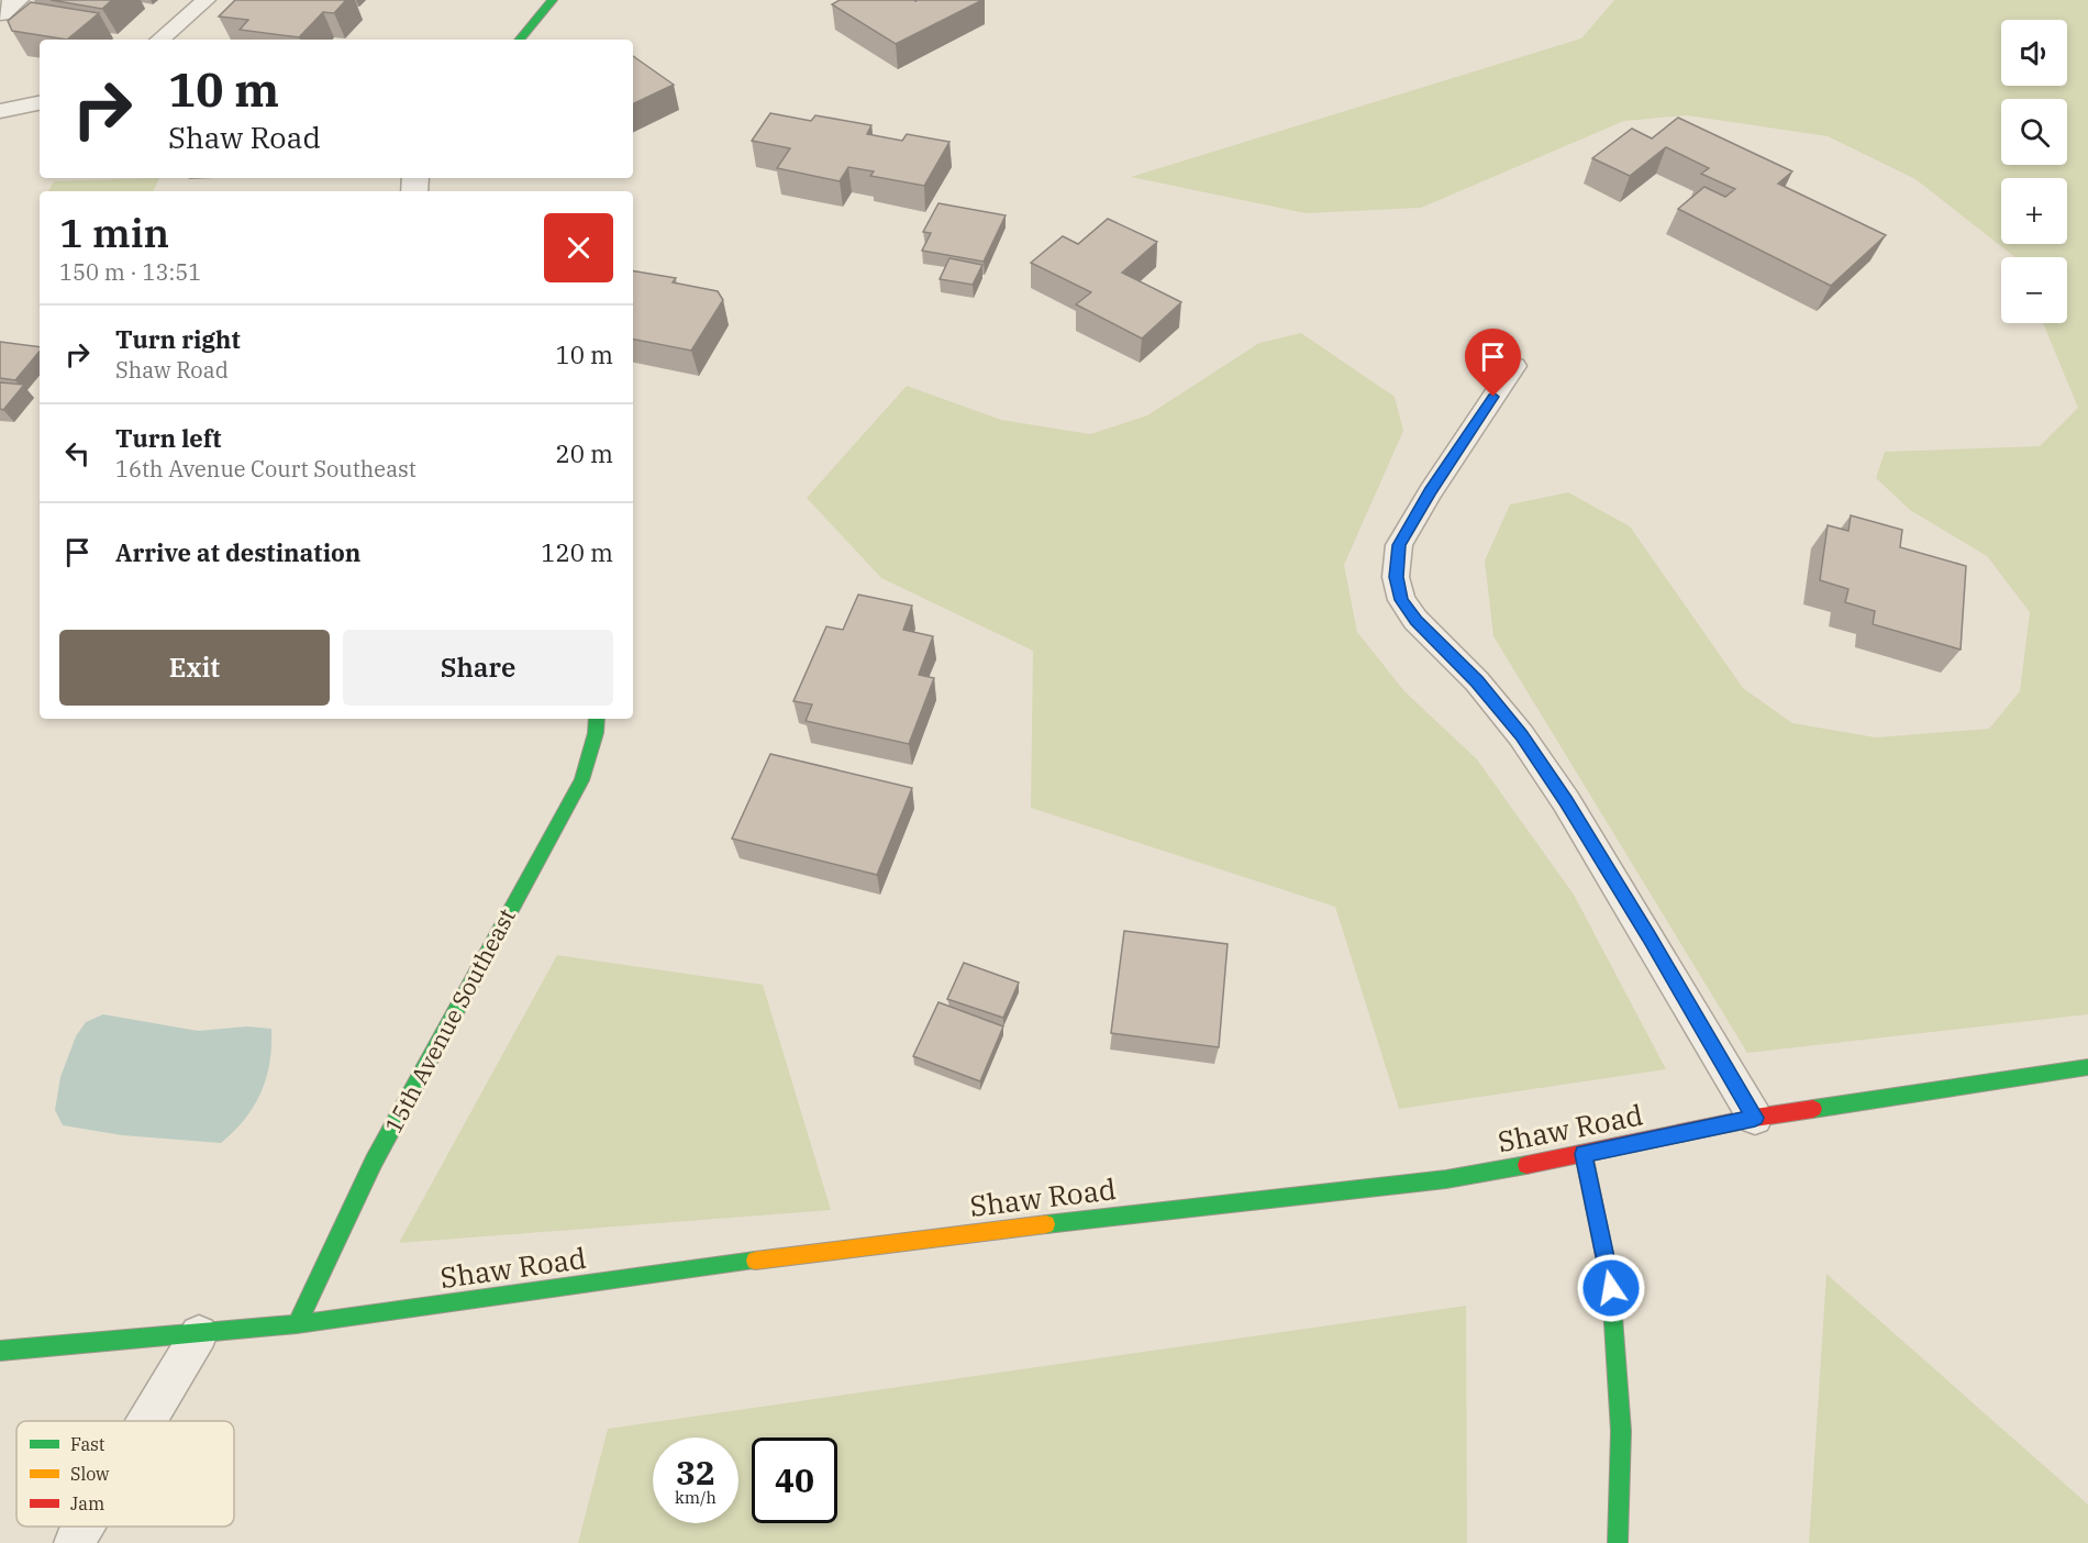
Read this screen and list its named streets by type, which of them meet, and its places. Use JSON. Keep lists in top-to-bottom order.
{
  "streets": {
    "main road": ["15th Avenue Southeast", "Shaw Road"]
  },
  "crossings": [
    ["15th Avenue Southeast", "Shaw Road"]
  ],
  "legend": ["Fast", "Slow", "Jam"],
  "page": {
    "map_buttons": ["+", "−"],
    "turn": ["10 m", "Shaw Road"],
    "heading": ["1 min", "150 m · 13:51"],
    "list": [
      {
        "name": "Turn right",
        "note": "Shaw Road",
        "value": "10 m"
      },
      {
        "name": "Turn left",
        "note": "16th Avenue Court Southeast",
        "value": "20 m"
      },
      {
        "name": "Arrive at destination",
        "value": "120 m"
      }
    ],
    "buttons": ["Exit", "Share"],
    "speed": "32 km/h",
    "limit": "40"
  }
}
